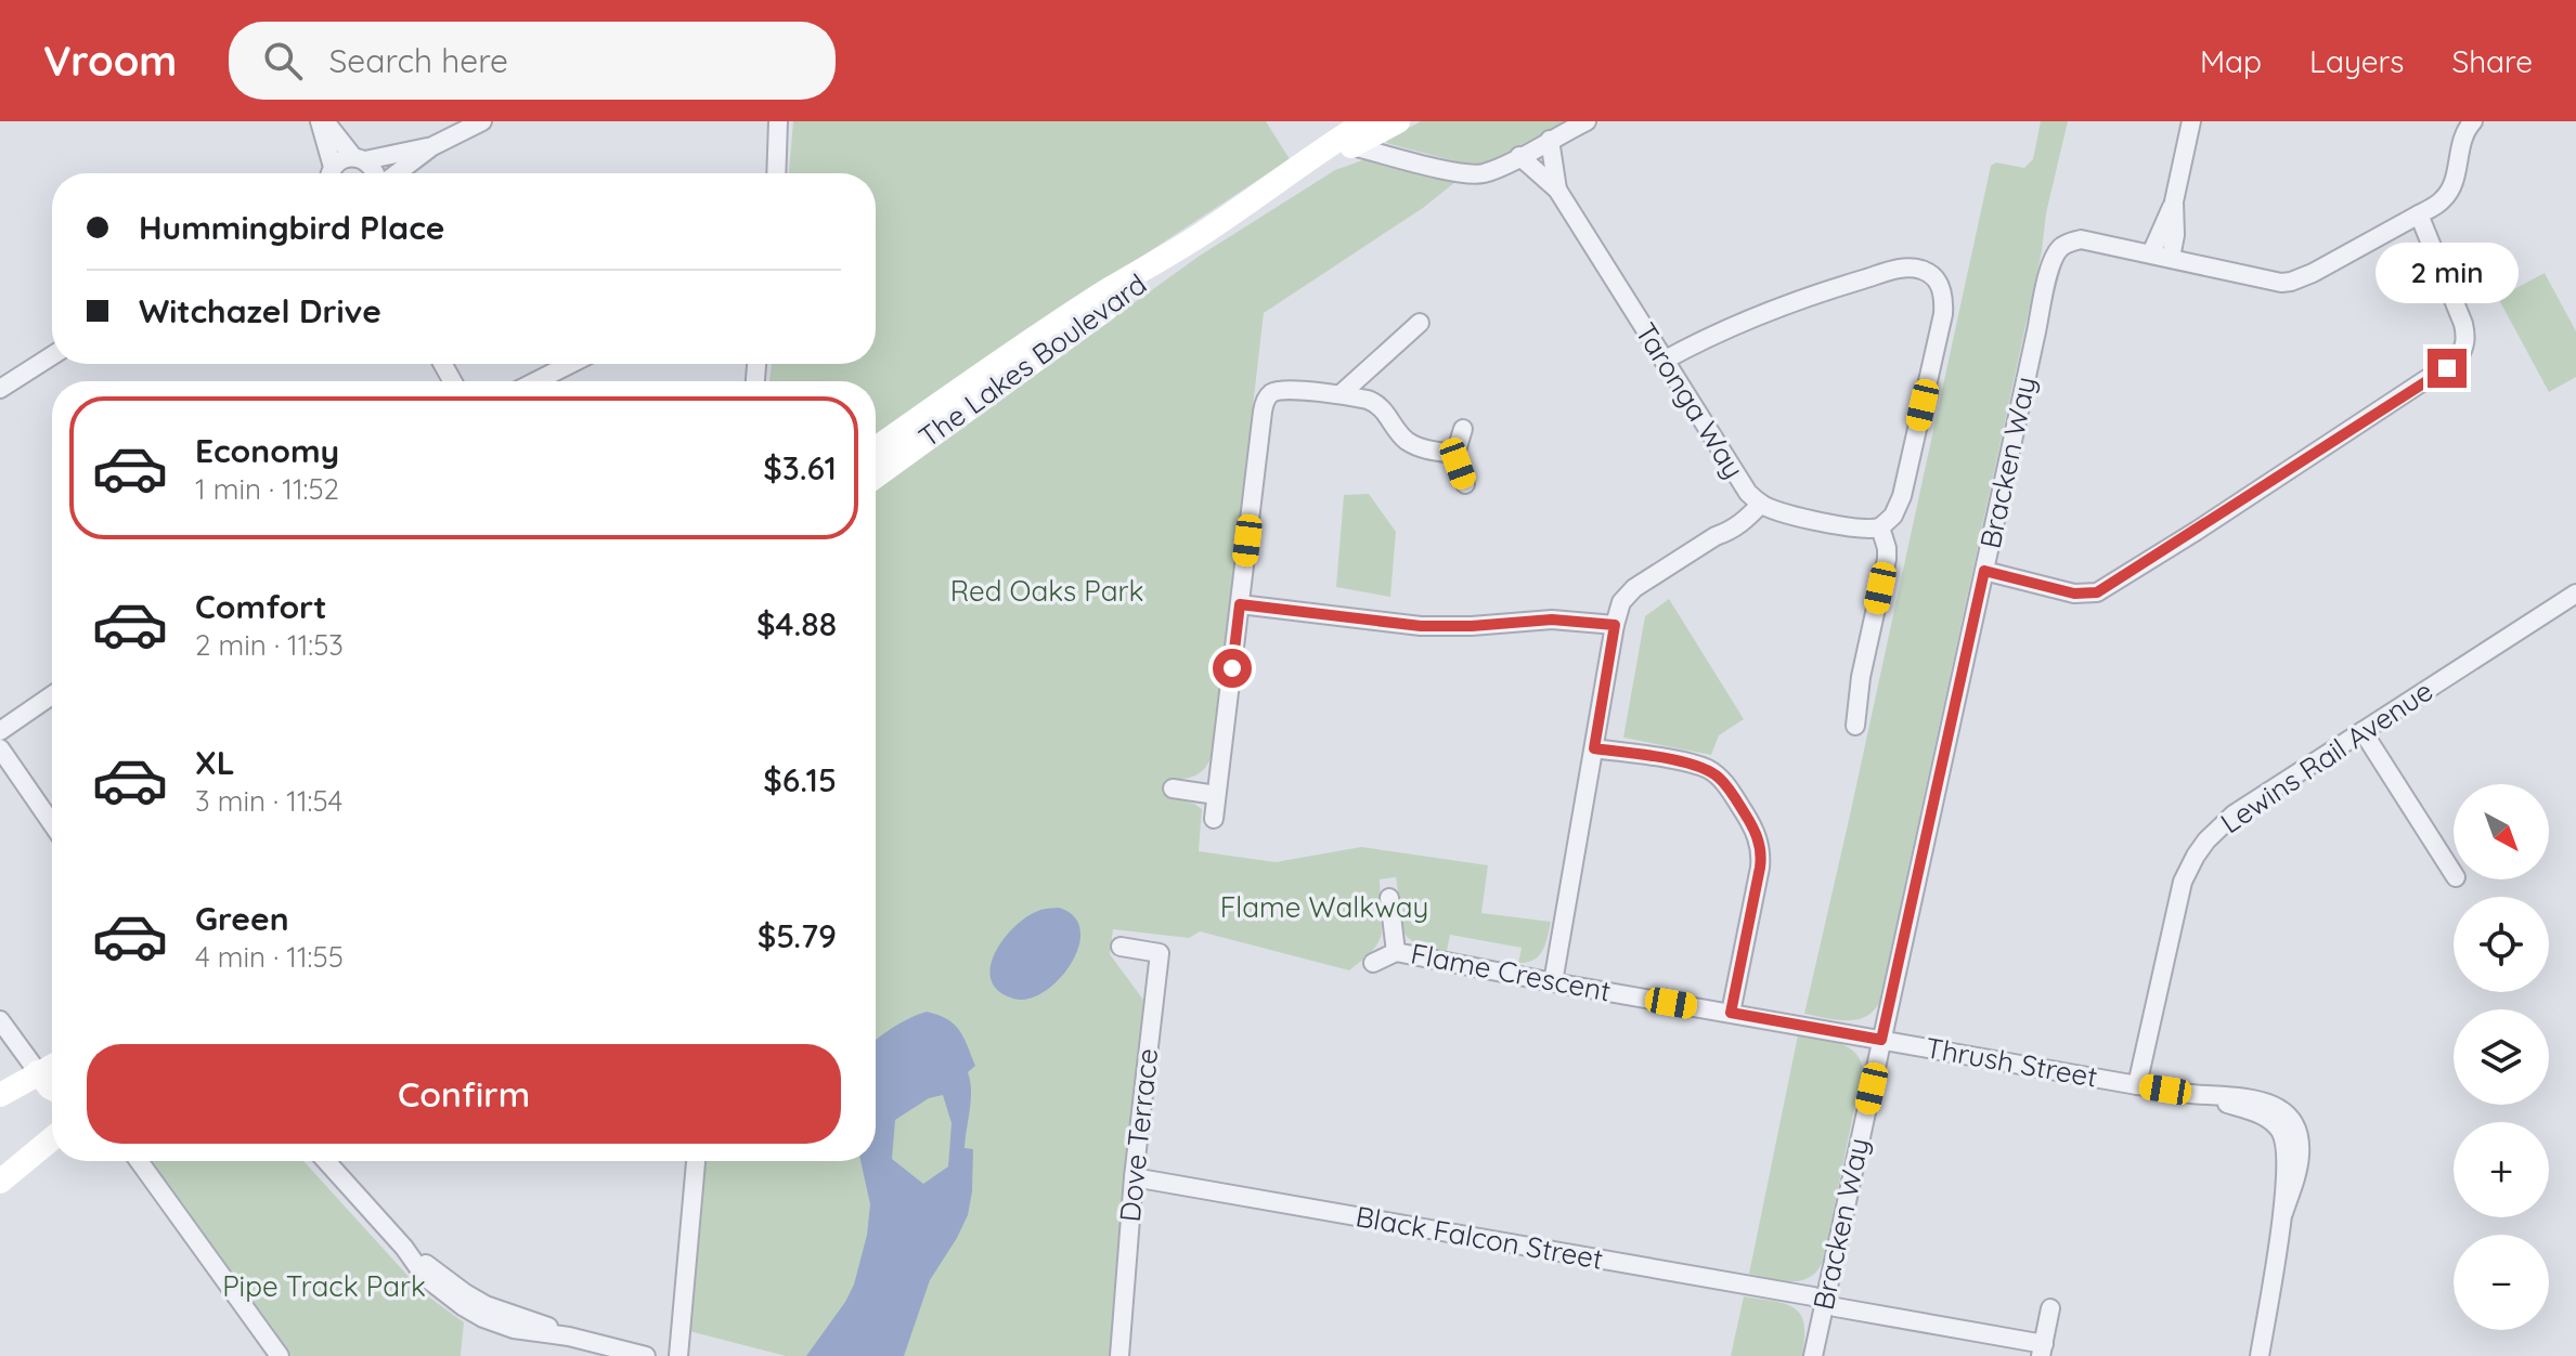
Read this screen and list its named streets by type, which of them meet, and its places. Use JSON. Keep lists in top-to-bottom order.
{
  "streets": {
    "street": [
      "The Lakes Boulevard",
      "Taronga Way",
      "Bracken Way",
      "Lewins Rail Avenue",
      "Flame Crescent",
      "Thrush Street",
      "Dove Terrace",
      "Black Falcon Street"
    ]
  },
  "crossings": [
    ["Bracken Way", "Flame Crescent"],
    ["Bracken Way", "Thrush Street"],
    ["Bracken Way", "Black Falcon Street"],
    ["Lewins Rail Avenue", "Thrush Street"],
    ["Flame Crescent", "Thrush Street"],
    ["Dove Terrace", "Black Falcon Street"]
  ],
  "parks": ["Red Oaks Park", "Flame Walkway", "Pipe Track Park"],
  "north": "bottom right",
  "page": {
    "header": "Vroom",
    "search": "Search here",
    "nav": ["Map", "Layers", "Share"],
    "banner": ["Hummingbird Place", "Witchazel Drive"],
    "bubble": "2 min",
    "list": [
      {
        "name": "Economy",
        "note": "1 min · 11:52",
        "value": "$3.61"
      },
      {
        "name": "Comfort",
        "note": "2 min · 11:53",
        "value": "$4.88"
      },
      {
        "name": "XL",
        "note": "3 min · 11:54",
        "value": "$6.15"
      },
      {
        "name": "Green",
        "note": "4 min · 11:55",
        "value": "$5.79"
      }
    ],
    "map_buttons": ["+", "−"],
    "buttons": "Confirm"
  }
}
